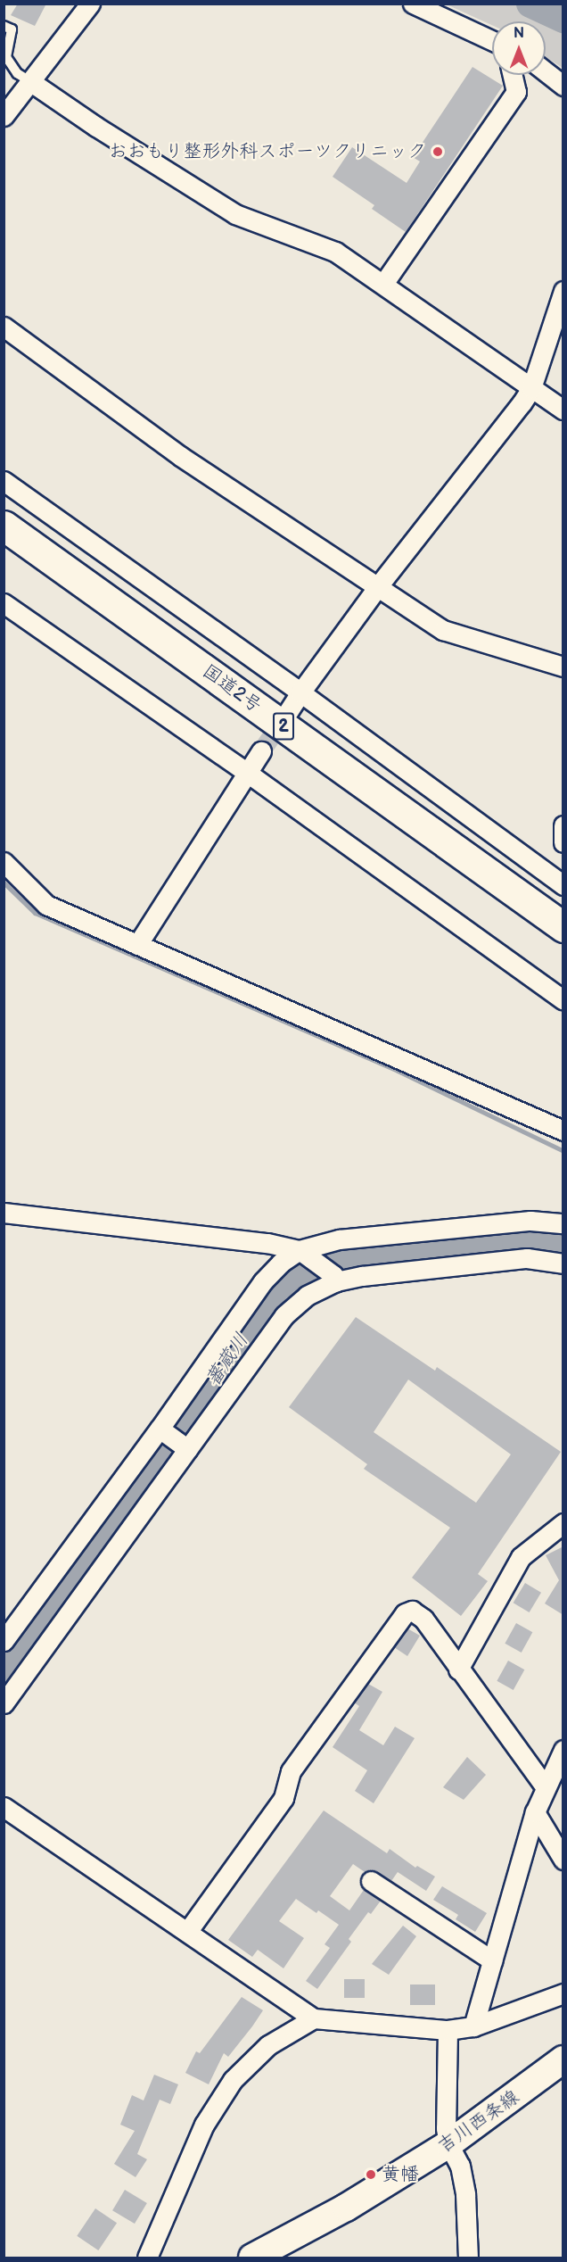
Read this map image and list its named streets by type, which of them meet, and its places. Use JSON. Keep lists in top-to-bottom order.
{
  "streets": {
    "highway": ["国道2号", "2"],
    "main road": ["吉川西条線"]
  },
  "water": ["蕃蔵川"],
  "places": ["おおもり整形外科スポーツクリニック", "黄幡"],
  "north": "top"
}
